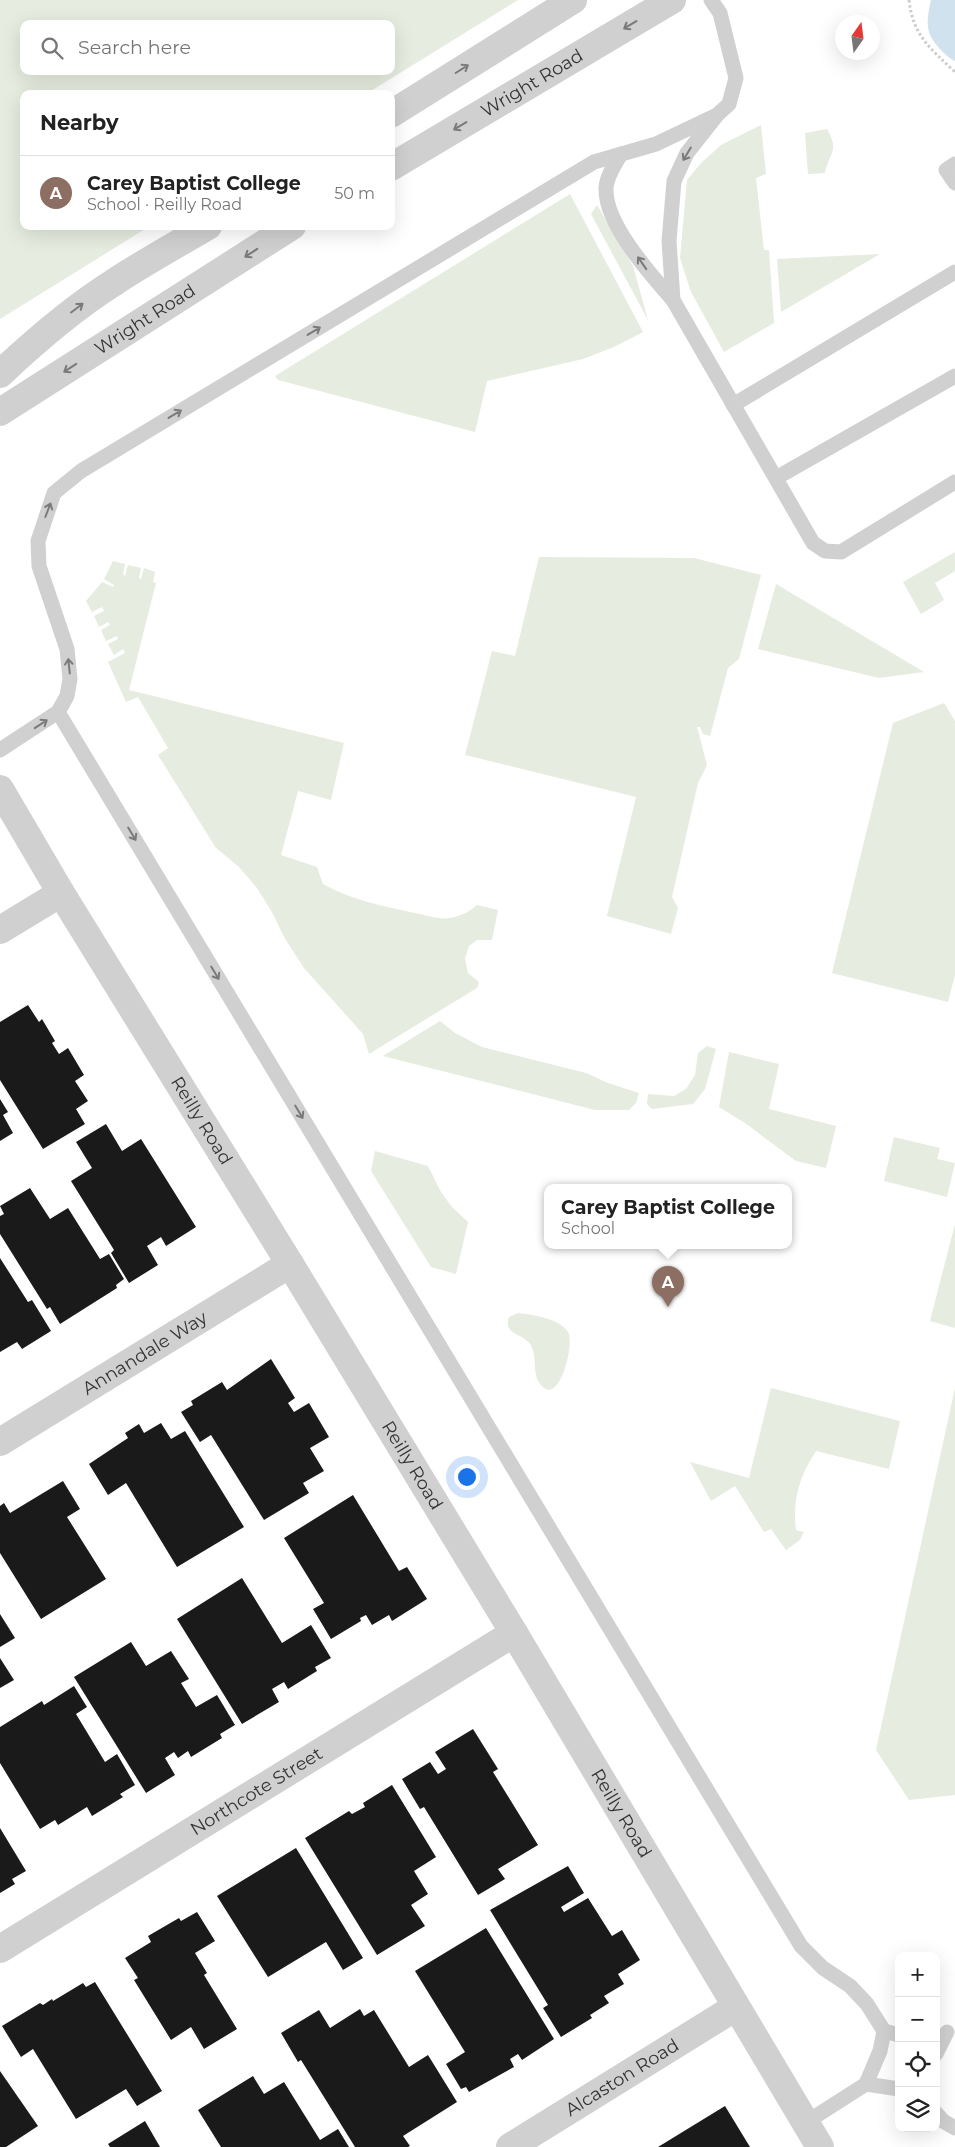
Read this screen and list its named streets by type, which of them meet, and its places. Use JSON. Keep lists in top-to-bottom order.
{
  "streets": {
    "street": [
      "Wright Road",
      "Reilly Road",
      "Annandale Way",
      "Northcote Street",
      "Alcaston Road"
    ]
  },
  "crossings": [
    ["Reilly Road", "Annandale Way"],
    ["Reilly Road", "Northcote Street"],
    ["Reilly Road", "Alcaston Road"]
  ],
  "north": "top",
  "page": {
    "search": "Search here",
    "heading": "Nearby",
    "list": [
      {
        "mark": "A",
        "name": "Carey Baptist College",
        "note": "School · Reilly Road",
        "value": "50 m"
      }
    ],
    "popup": ["Carey Baptist College", "School"],
    "pins": "A",
    "map_buttons": ["+", "−"]
  }
}
